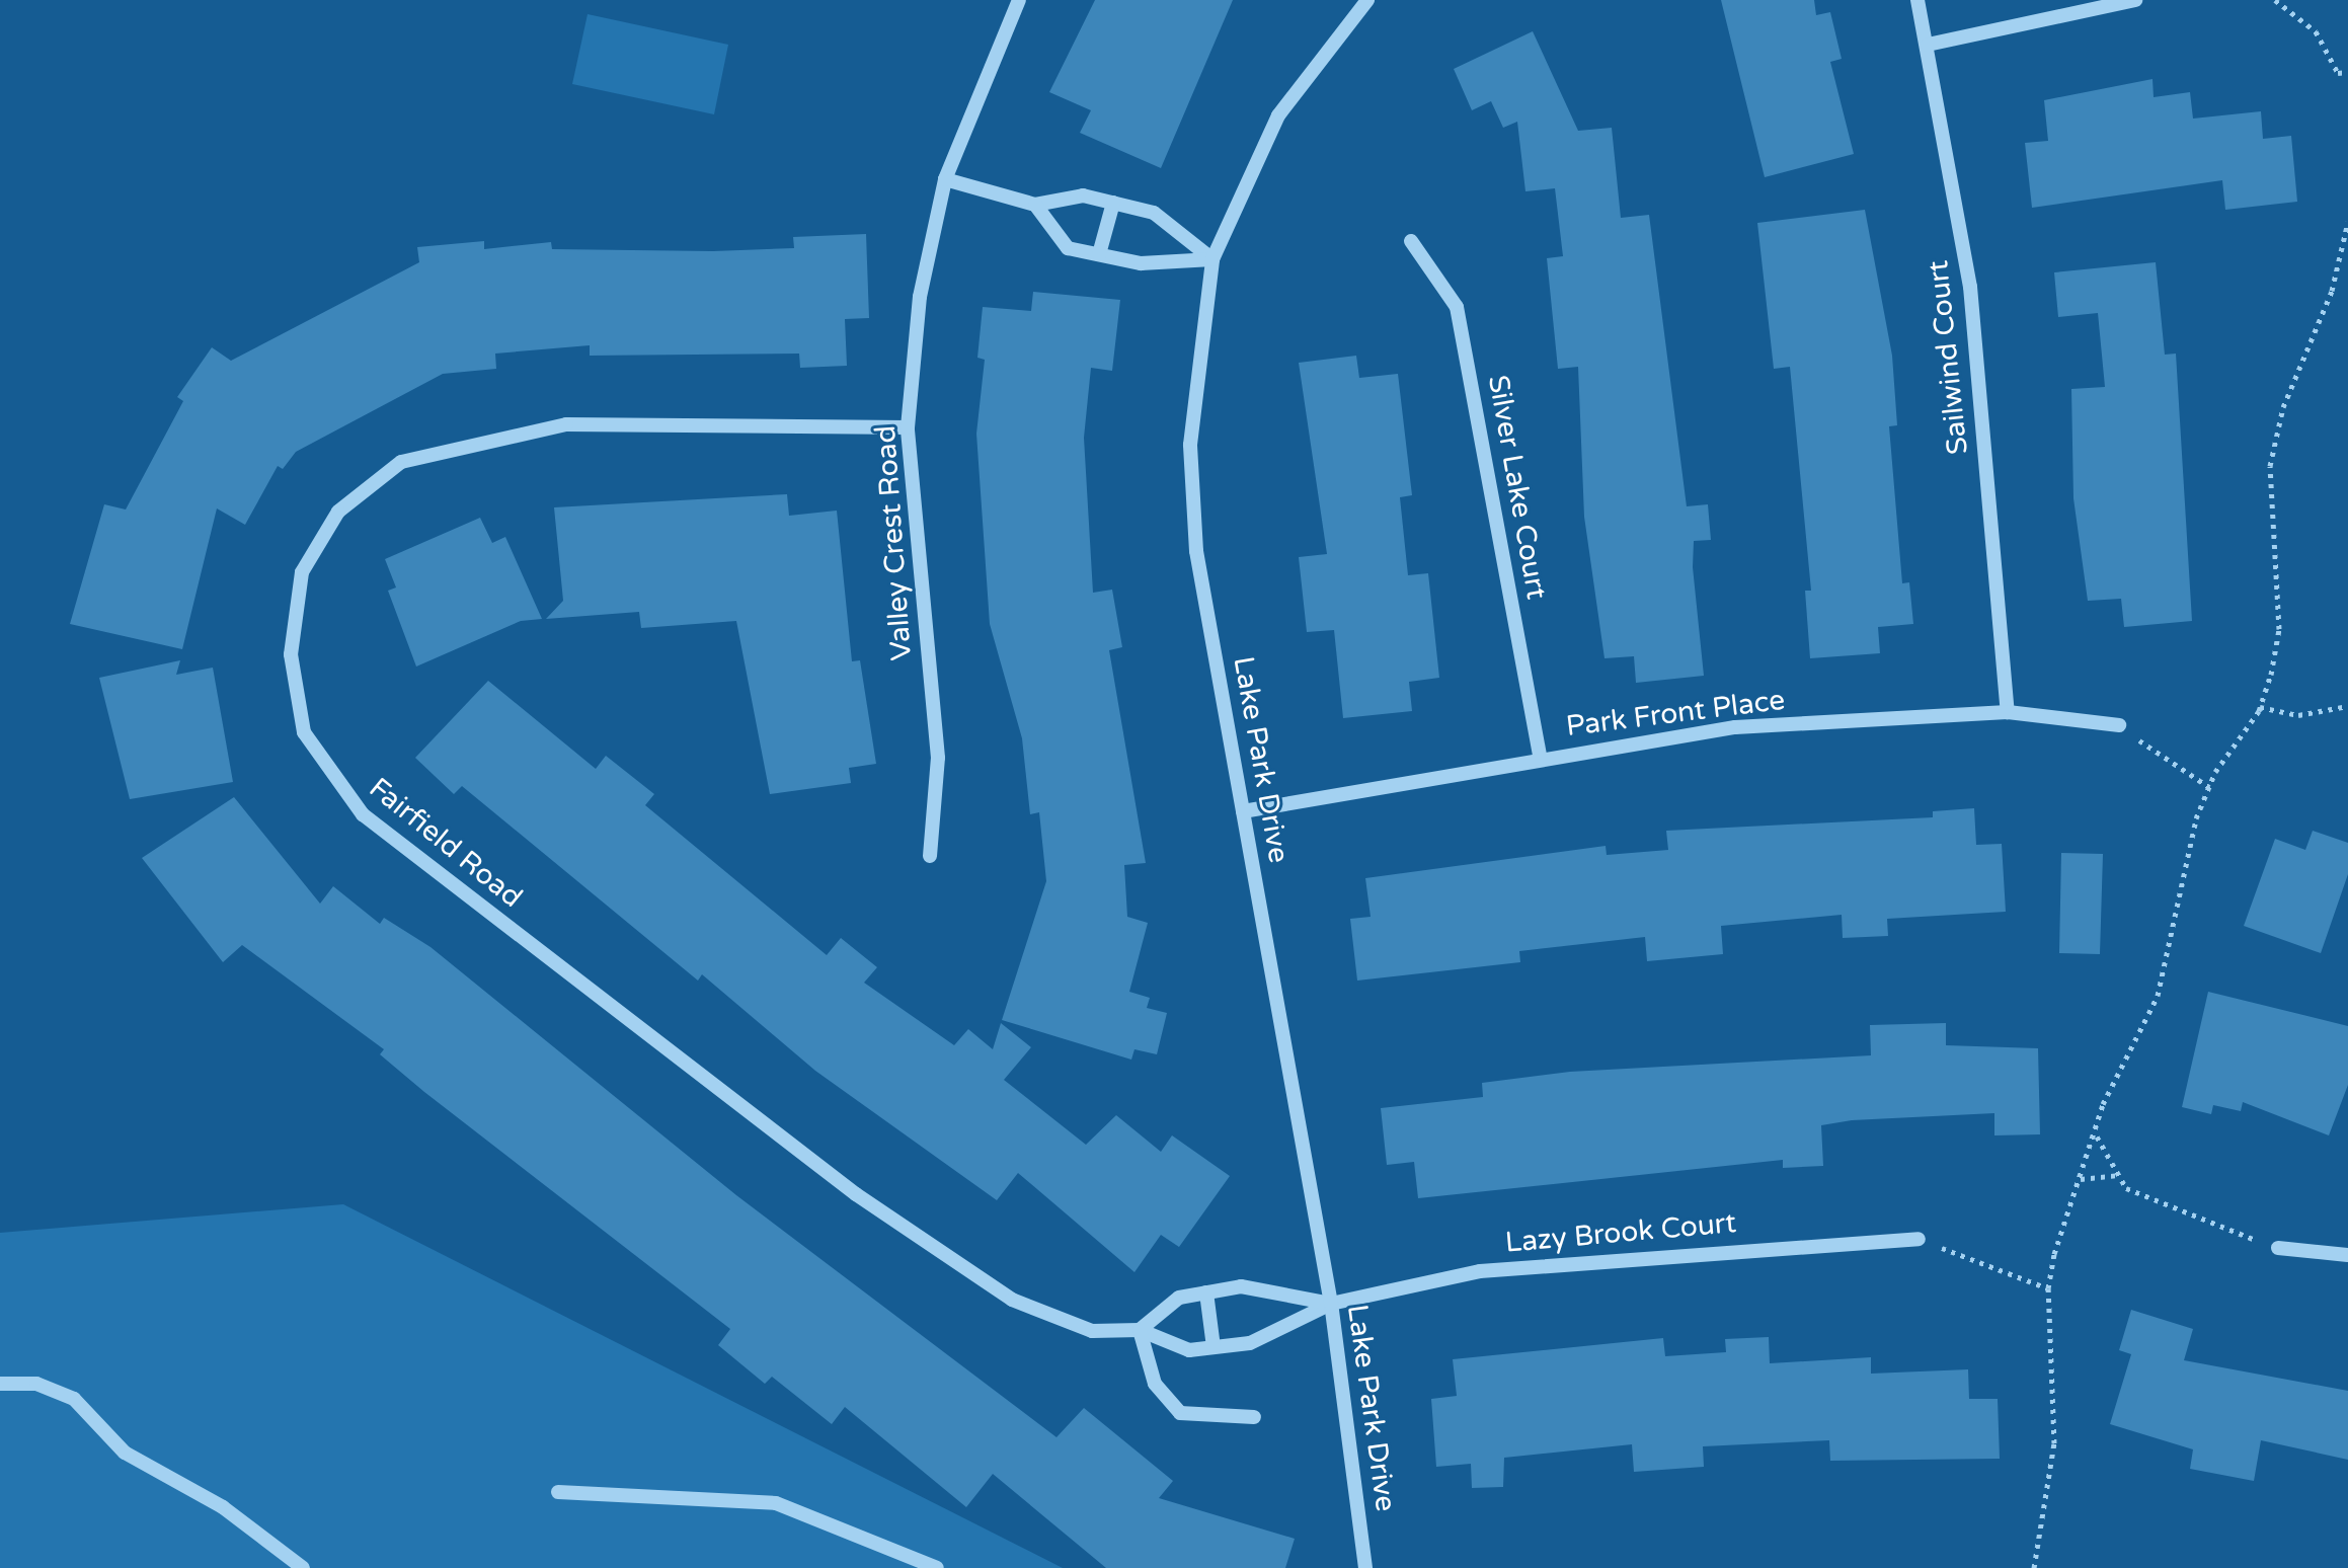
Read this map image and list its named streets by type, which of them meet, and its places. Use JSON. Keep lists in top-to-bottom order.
{
  "streets": {
    "street": [
      "Sailwind Court",
      "Silver Lake Court",
      "Valley Crest Road",
      "Park Front Place",
      "Lake Park Drive",
      "Fairfield Road",
      "Lazy Brook Court"
    ]
  },
  "crossings": [
    ["Sailwind Court", "Park Front Place"],
    ["Silver Lake Court", "Park Front Place"],
    ["Valley Crest Road", "Fairfield Road"],
    ["Park Front Place", "Lake Park Drive"],
    ["Lake Park Drive", "Fairfield Road"],
    ["Lake Park Drive", "Lazy Brook Court"],
    ["Fairfield Road", "Lazy Brook Court"]
  ]
}
